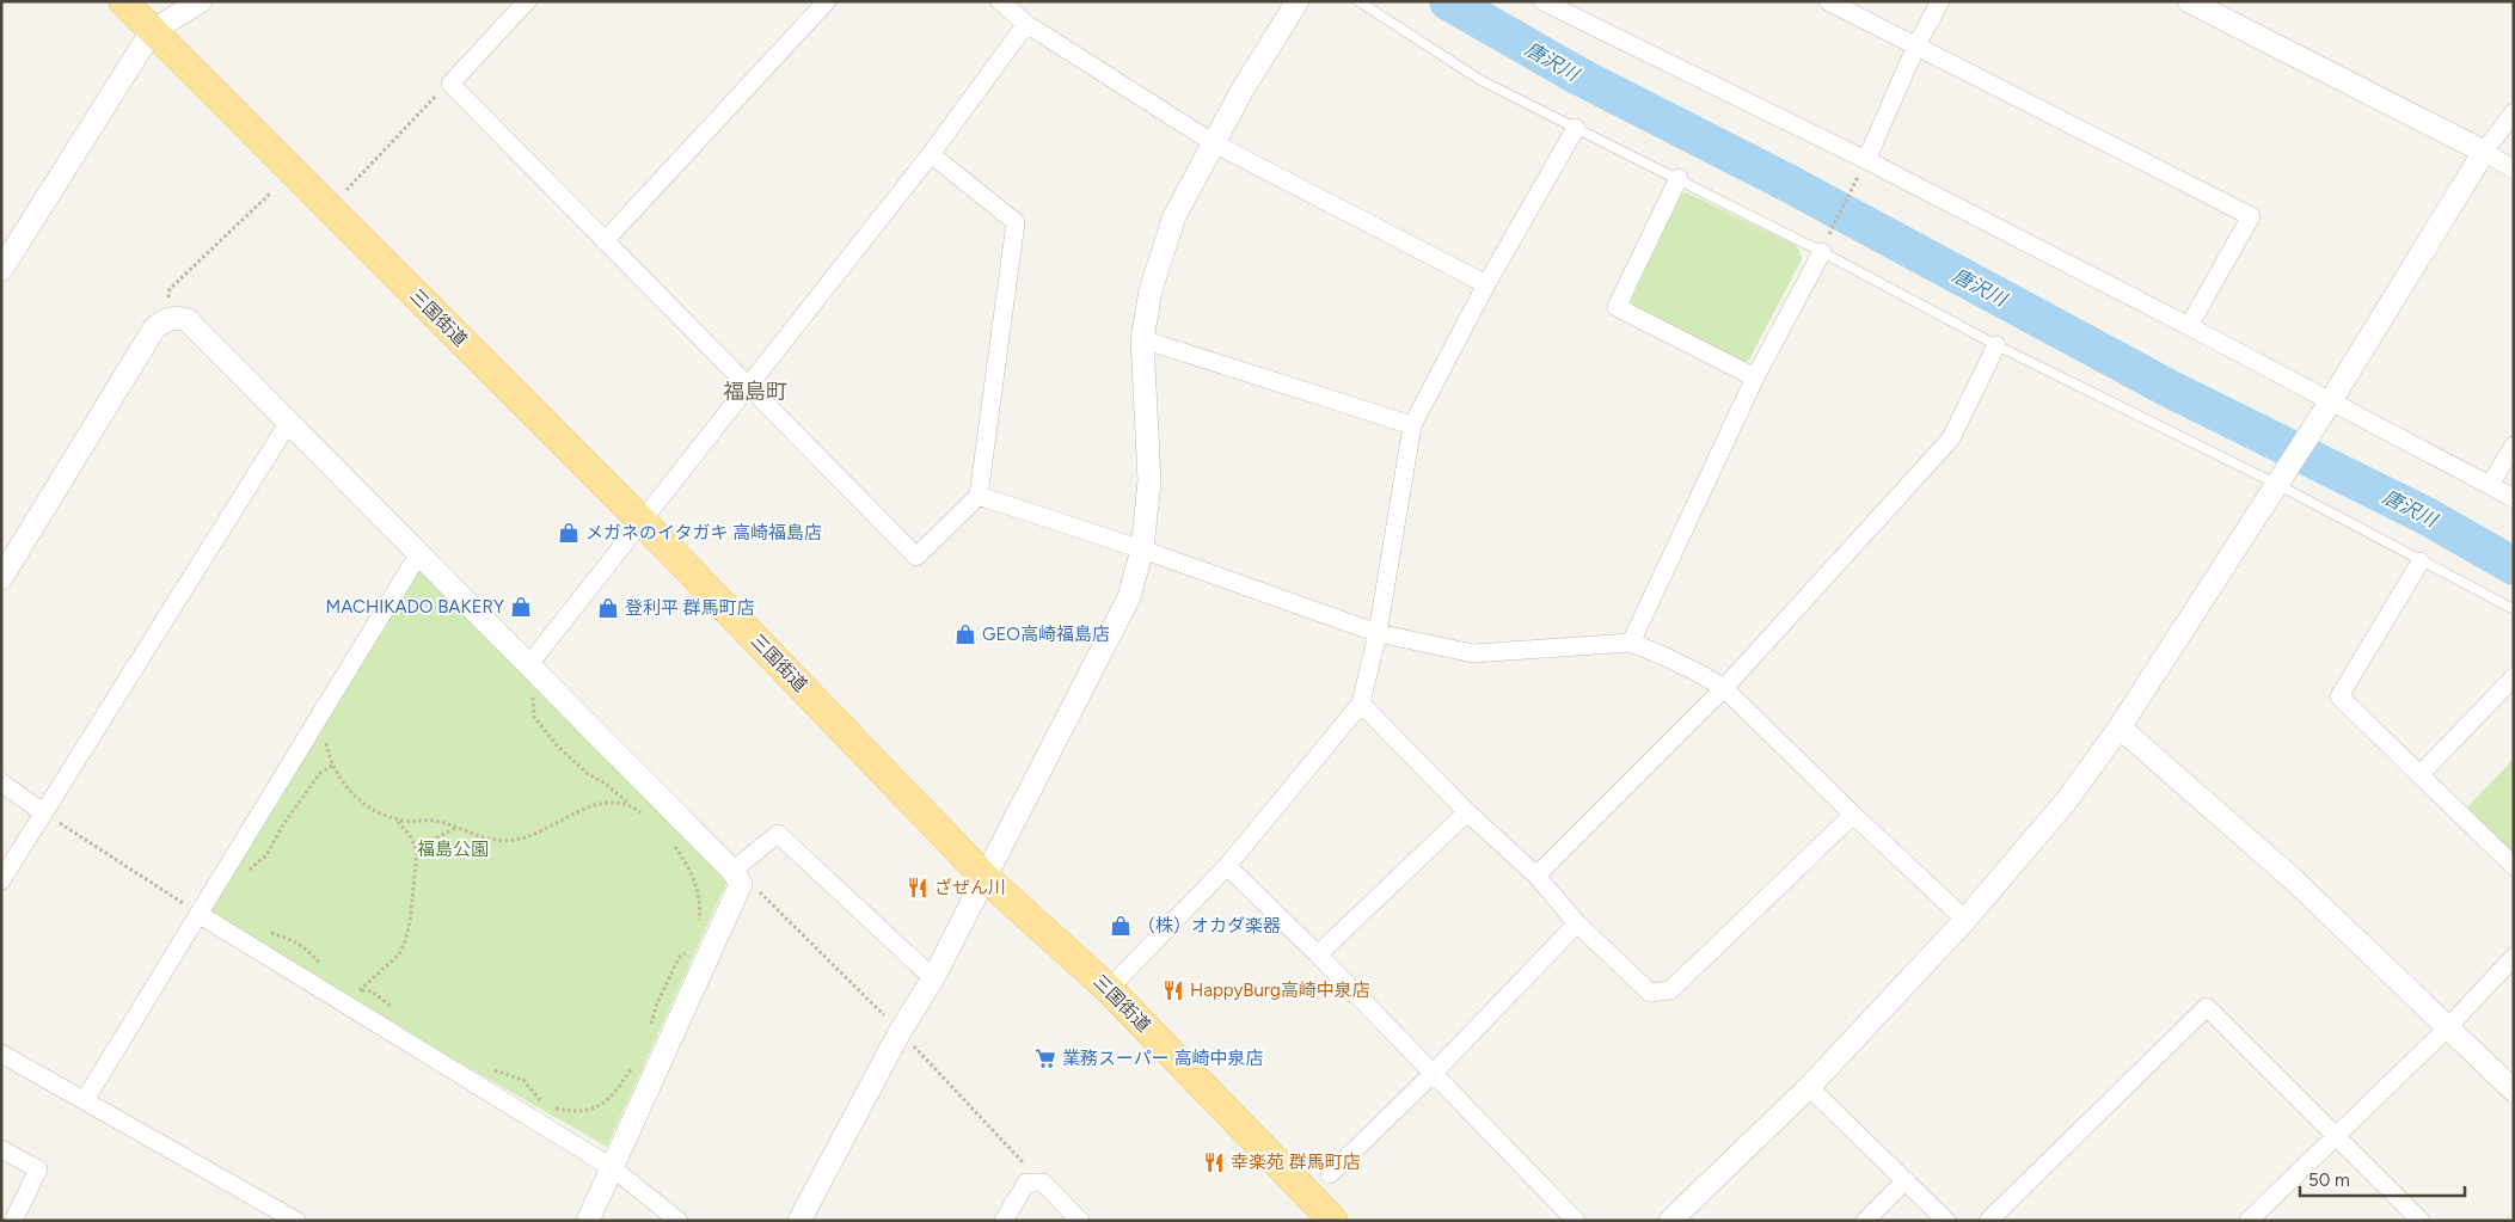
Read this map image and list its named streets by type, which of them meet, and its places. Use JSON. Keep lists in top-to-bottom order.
{
  "streets": {
    "main road": ["三国街道"]
  },
  "districts": ["福島町"],
  "water": ["唐沢川"],
  "parks": ["福島公園"],
  "places": {
    "shop": [
      "メガネのイタガキ 高崎福島店",
      "MACHIKADO BAKERY",
      "登利平 群馬町店",
      "GEO高崎福島店",
      "（株）オカダ楽器"
    ],
    "restaurant": ["ざぜん川", "HappyBurg高崎中泉店", "幸楽苑 群馬町店"],
    "supermarket": ["業務スーパー 高崎中泉店"]
  },
  "scale_bar": "50 m"
}
